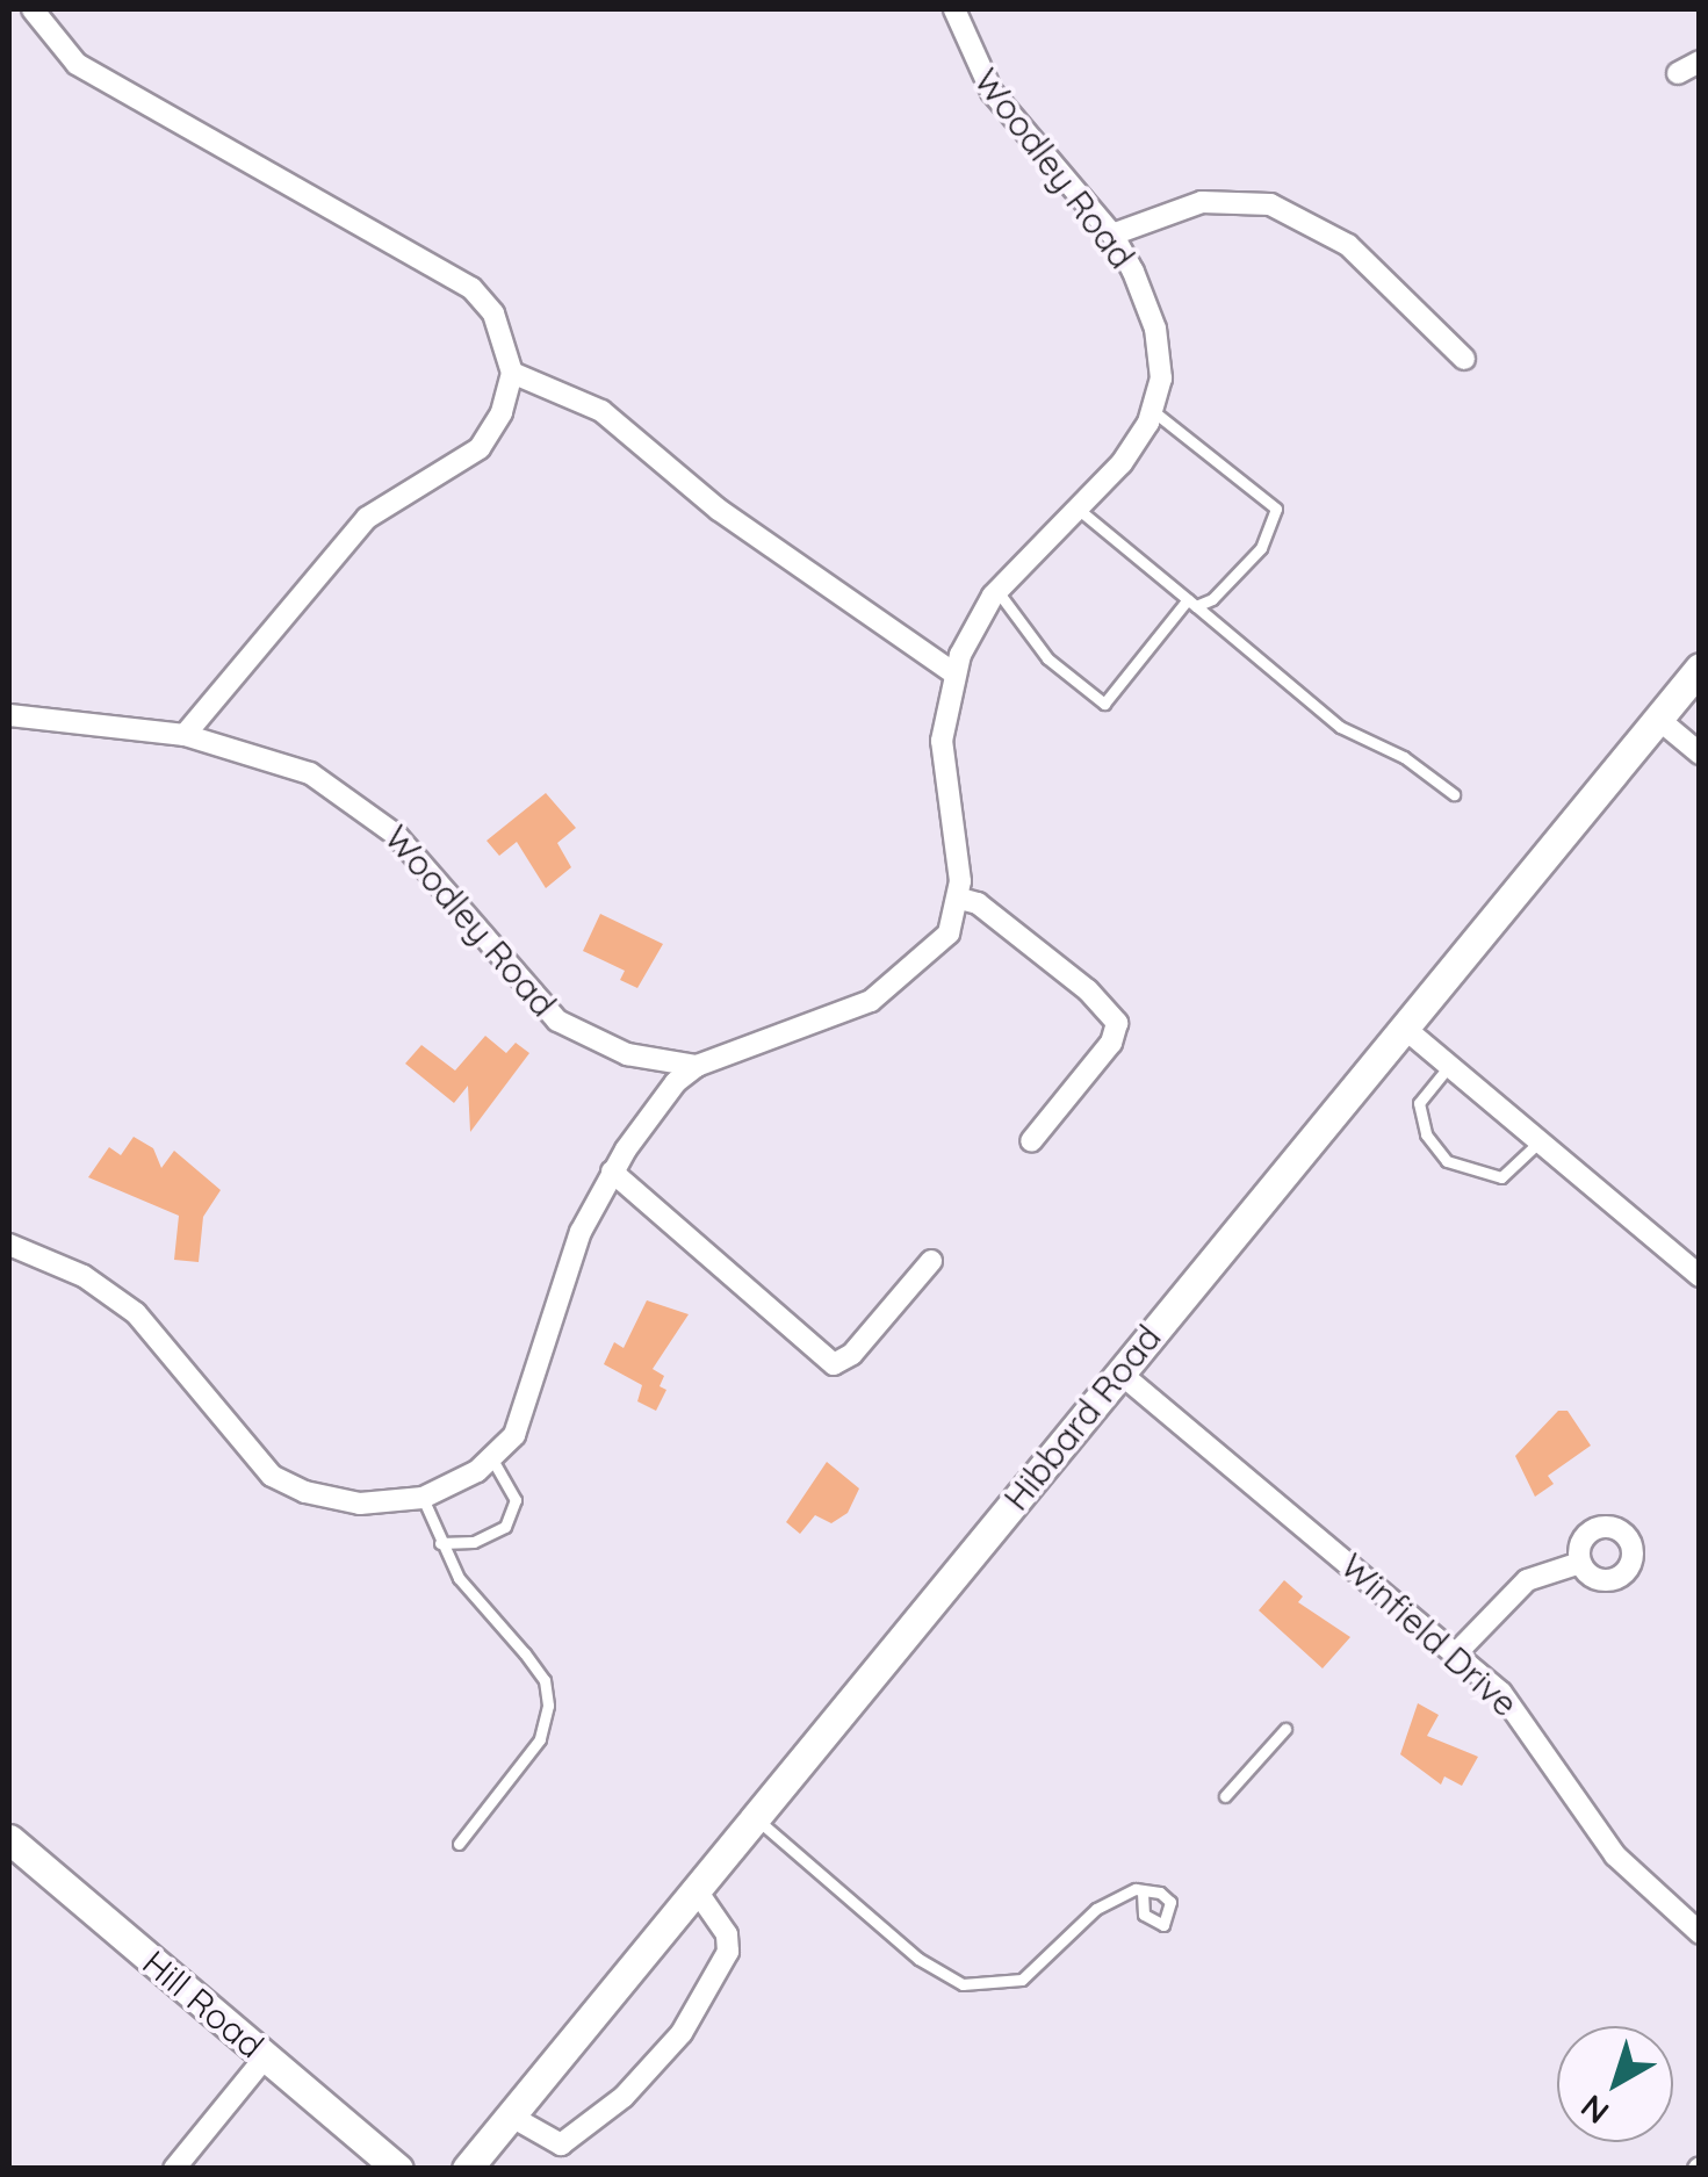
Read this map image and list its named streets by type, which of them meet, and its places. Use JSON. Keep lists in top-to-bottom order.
{
  "streets": {
    "street": [
      "Woodley Road",
      "Hibbard Road",
      "Winfield Drive",
      "Hill Road"
    ]
  },
  "crossings": [
    ["Hibbard Road", "Winfield Drive"]
  ],
  "north": "bottom left"
}
